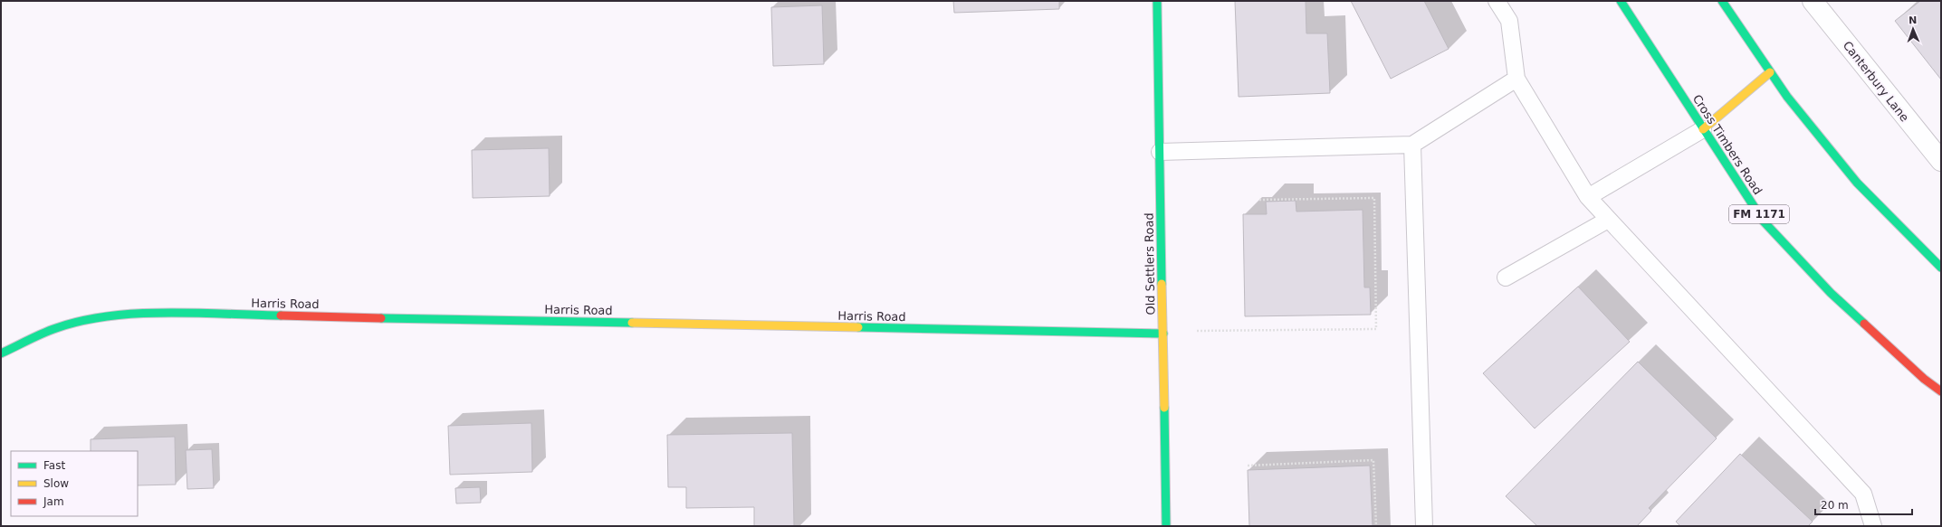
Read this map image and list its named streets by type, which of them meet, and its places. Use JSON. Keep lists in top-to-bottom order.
{
  "streets": {
    "main road": [
      "Cross Timbers Road",
      "FM 1171",
      "Old Settlers Road",
      "Harris Road"
    ],
    "street": ["Canterbury Lane"]
  },
  "crossings": [
    ["Old Settlers Road", "Harris Road"]
  ],
  "legend": ["Fast", "Slow", "Jam"],
  "scale_bar": "20 m",
  "north": "top"
}
